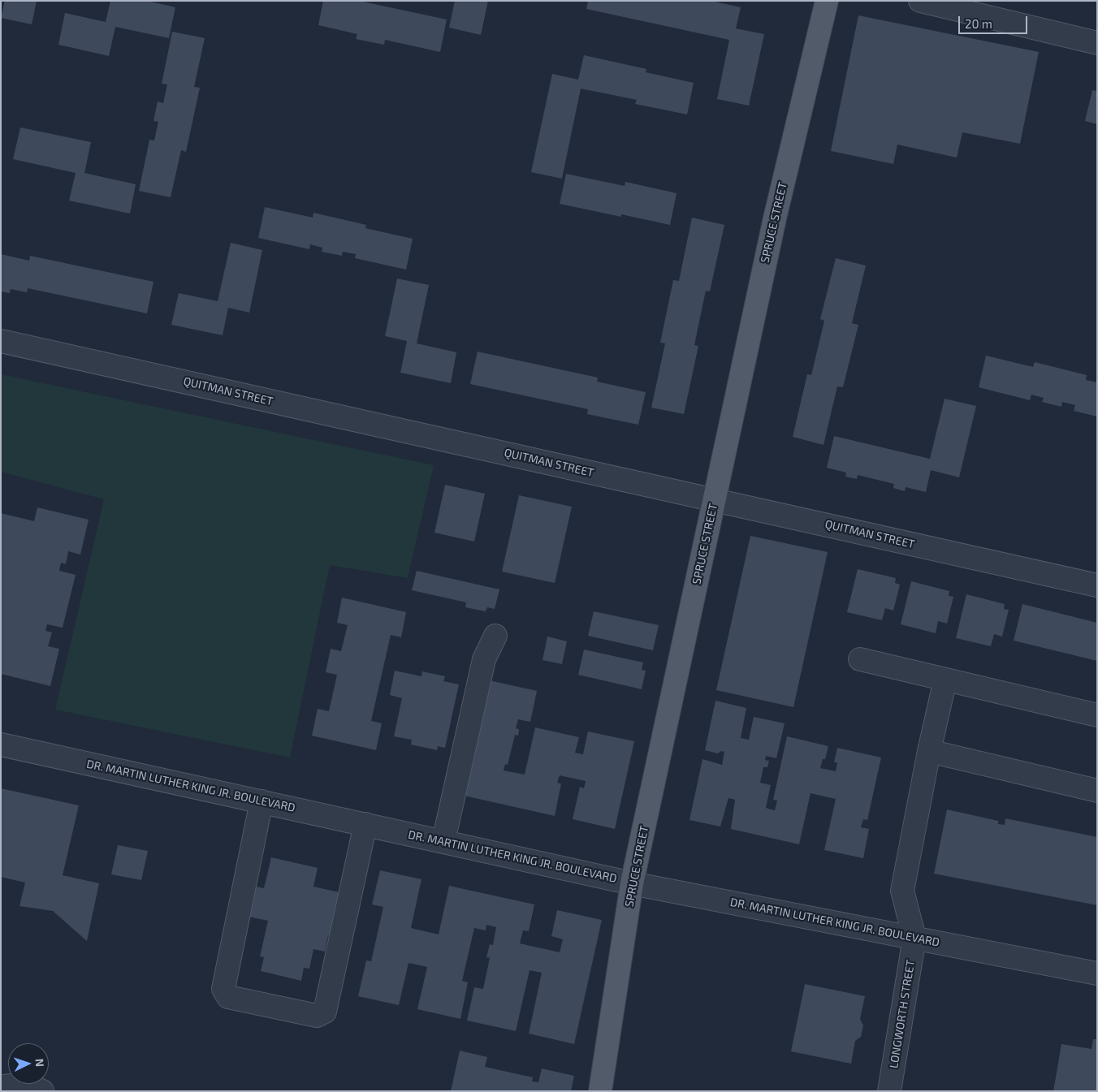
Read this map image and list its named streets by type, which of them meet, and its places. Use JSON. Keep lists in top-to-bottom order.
{
  "streets": {
    "main road": ["SPRUCE STREET"],
    "street": ["QUITMAN STREET", "DR. MARTIN LUTHER KING JR. BOULEVARD", "LONGWORTH STREET"]
  },
  "crossings": [
    ["SPRUCE STREET", "QUITMAN STREET"],
    ["SPRUCE STREET", "DR. MARTIN LUTHER KING JR. BOULEVARD"],
    ["DR. MARTIN LUTHER KING JR. BOULEVARD", "LONGWORTH STREET"]
  ],
  "scale_bar": "20 m",
  "north": "right"
}
